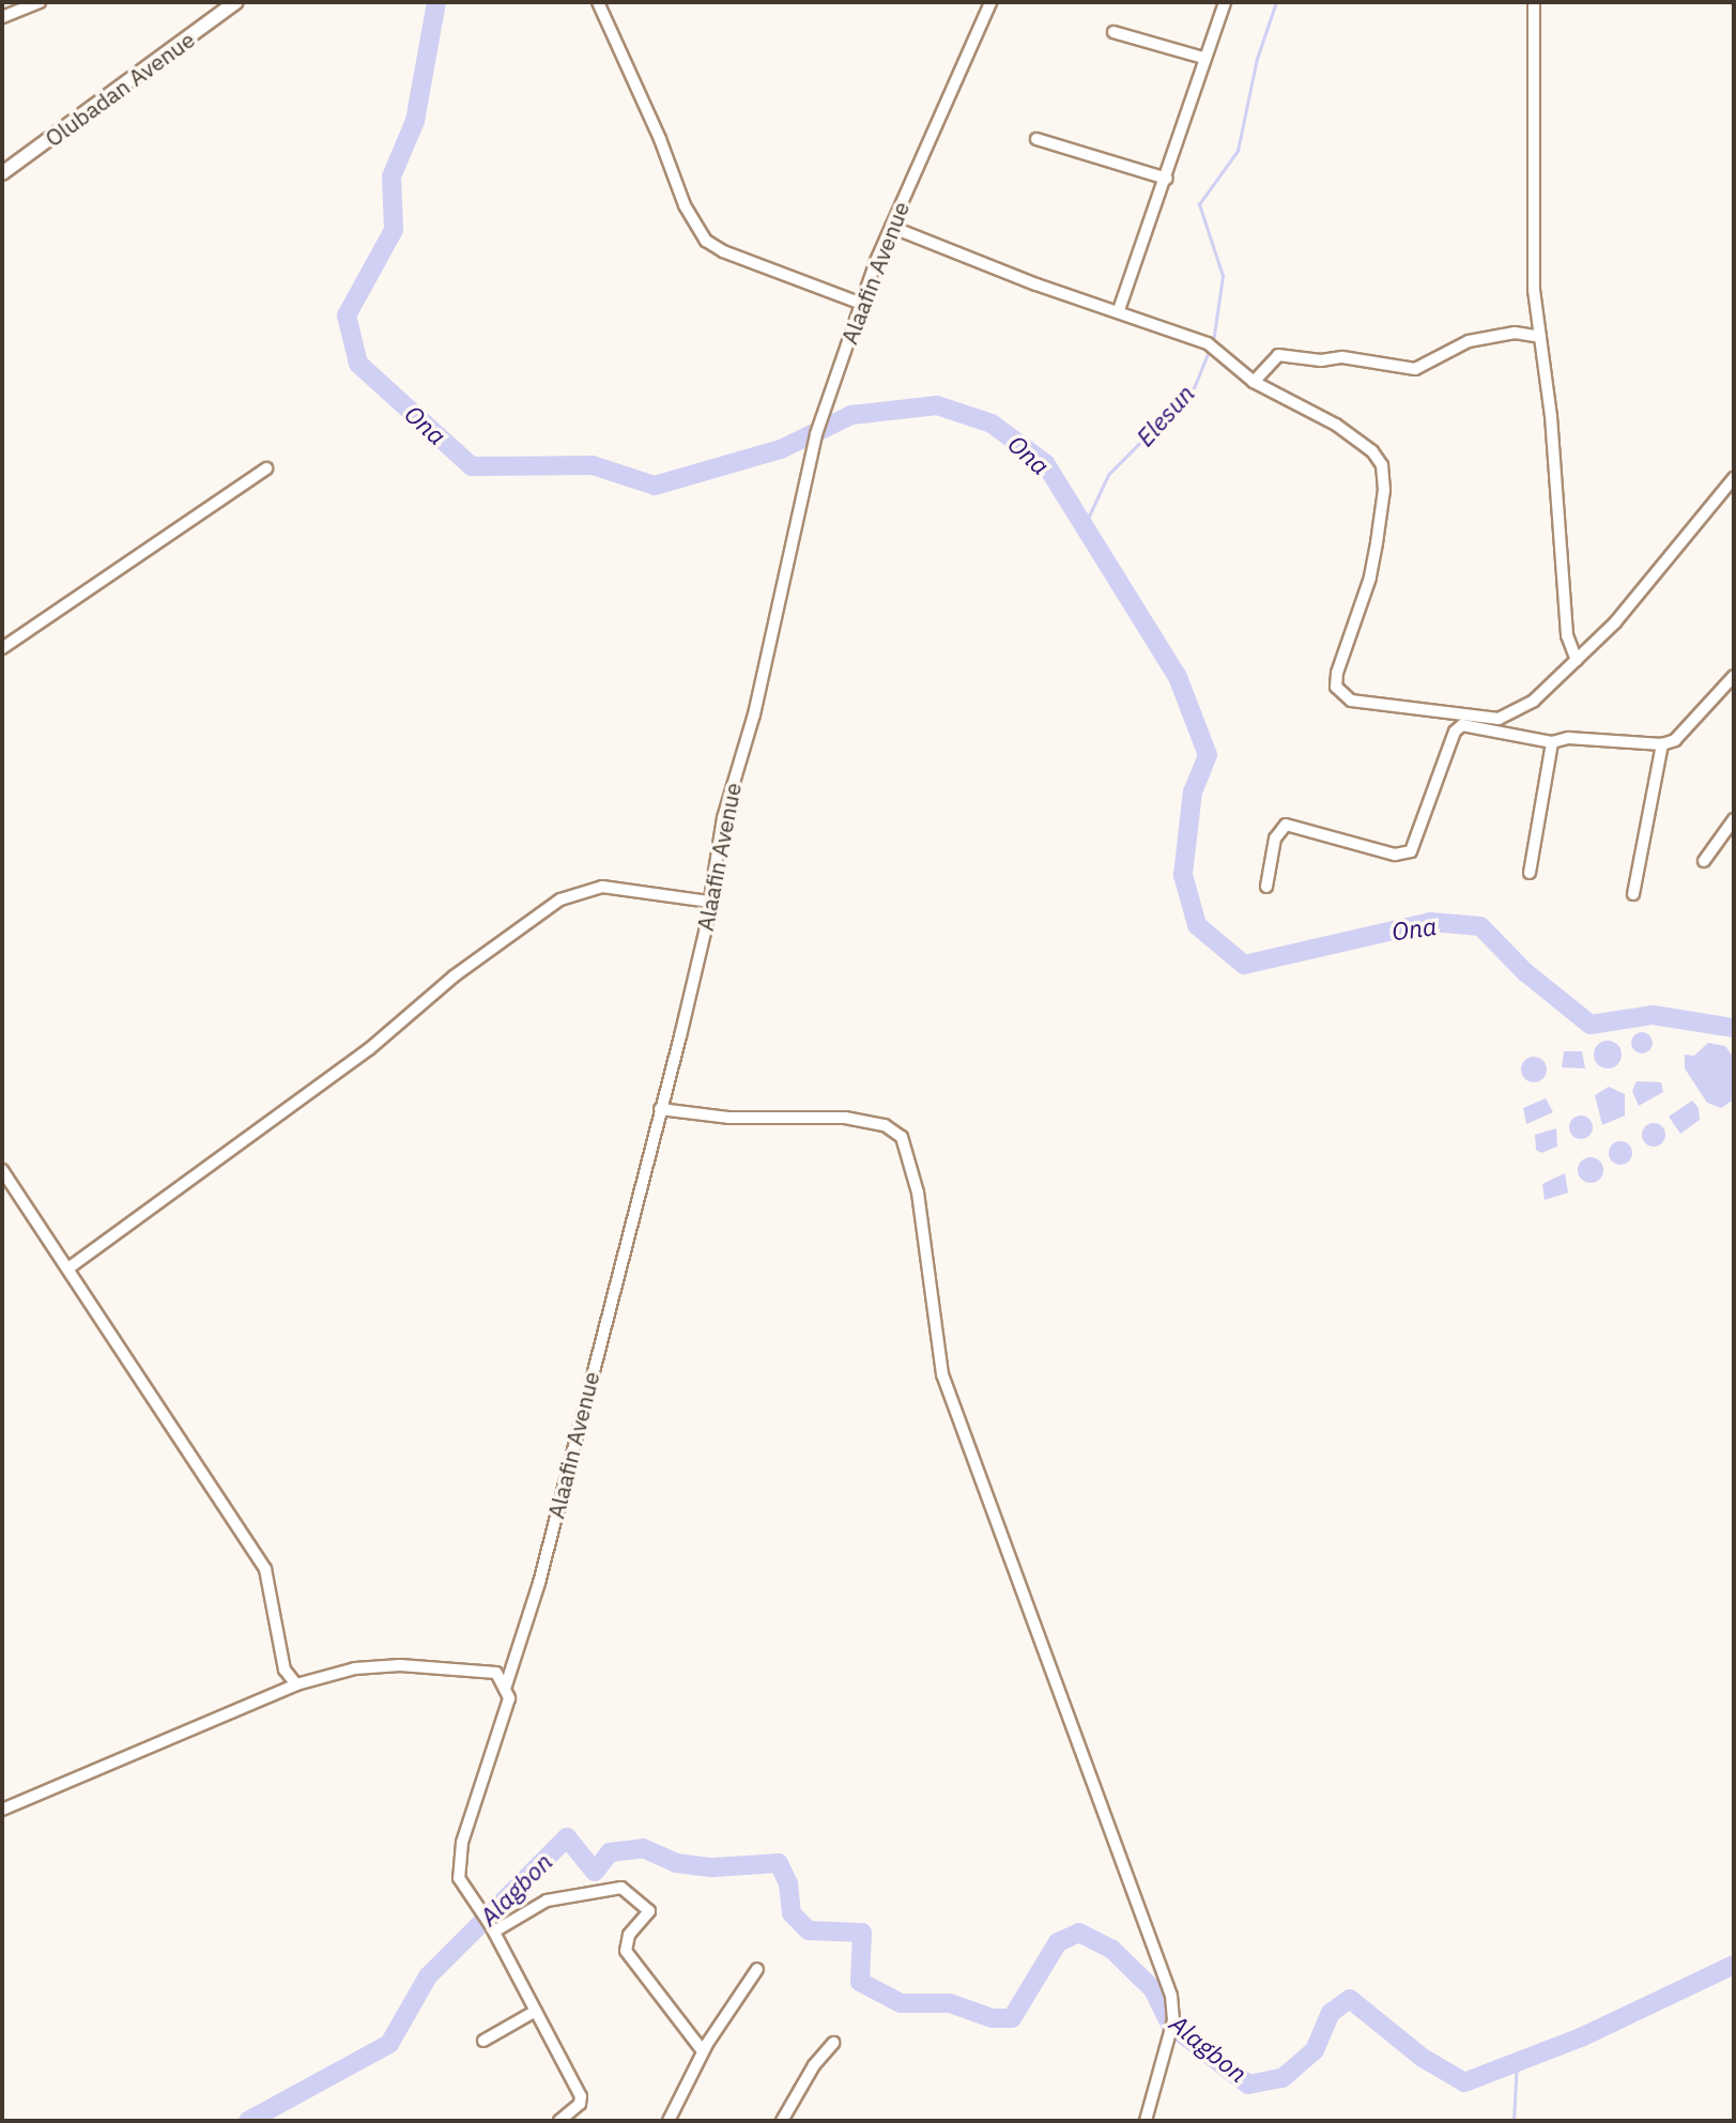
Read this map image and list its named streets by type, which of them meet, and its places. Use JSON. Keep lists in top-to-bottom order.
{
  "streets": {
    "street": ["Olubadan Avenue", "Alaafin Avenue"]
  },
  "water": ["Elesun", "Ona", "Alagbon"]
}
